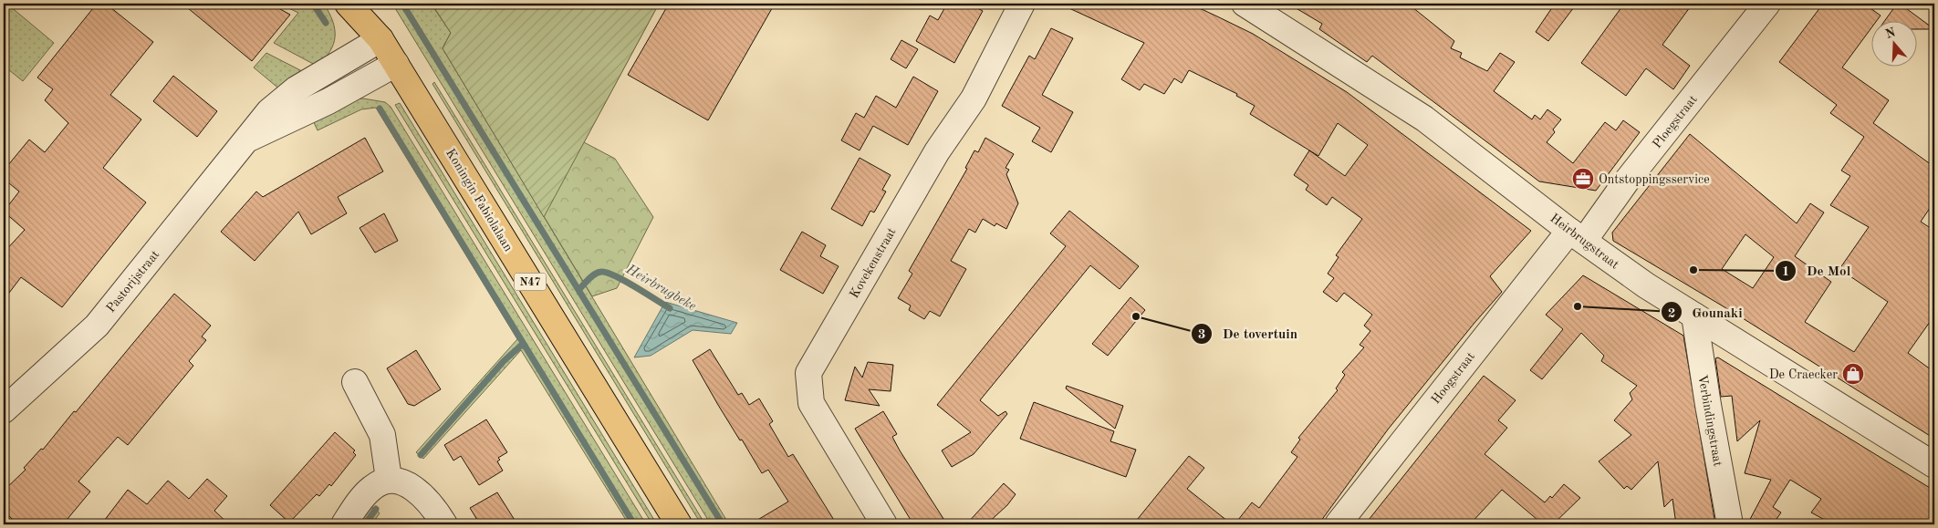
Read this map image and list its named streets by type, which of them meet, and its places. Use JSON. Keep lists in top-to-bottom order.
{
  "streets": {
    "main road": ["Koningin Fabiolalaan", "N47"],
    "street": [
      "Ploegstraat",
      "Heirbrugstraat",
      "Kovekenstraat",
      "Pastorijstraat",
      "Hoogstraat",
      "Verbindingstraat"
    ]
  },
  "crossings": [
    ["Ploegstraat", "Heirbrugstraat"],
    ["Ploegstraat", "Hoogstraat"],
    ["Koningin Fabiolalaan", "Pastorijstraat"],
    ["Heirbrugstraat", "Hoogstraat"],
    ["Heirbrugstraat", "Verbindingstraat"]
  ],
  "water": ["Heirbrugbeke"],
  "places": {
    "office": ["Ontstoppingsservice"],
    "other": ["De Mol", "Gounaki", "De tovertuin"],
    "shop": ["De Craecker"]
  },
  "north": "top"
}
